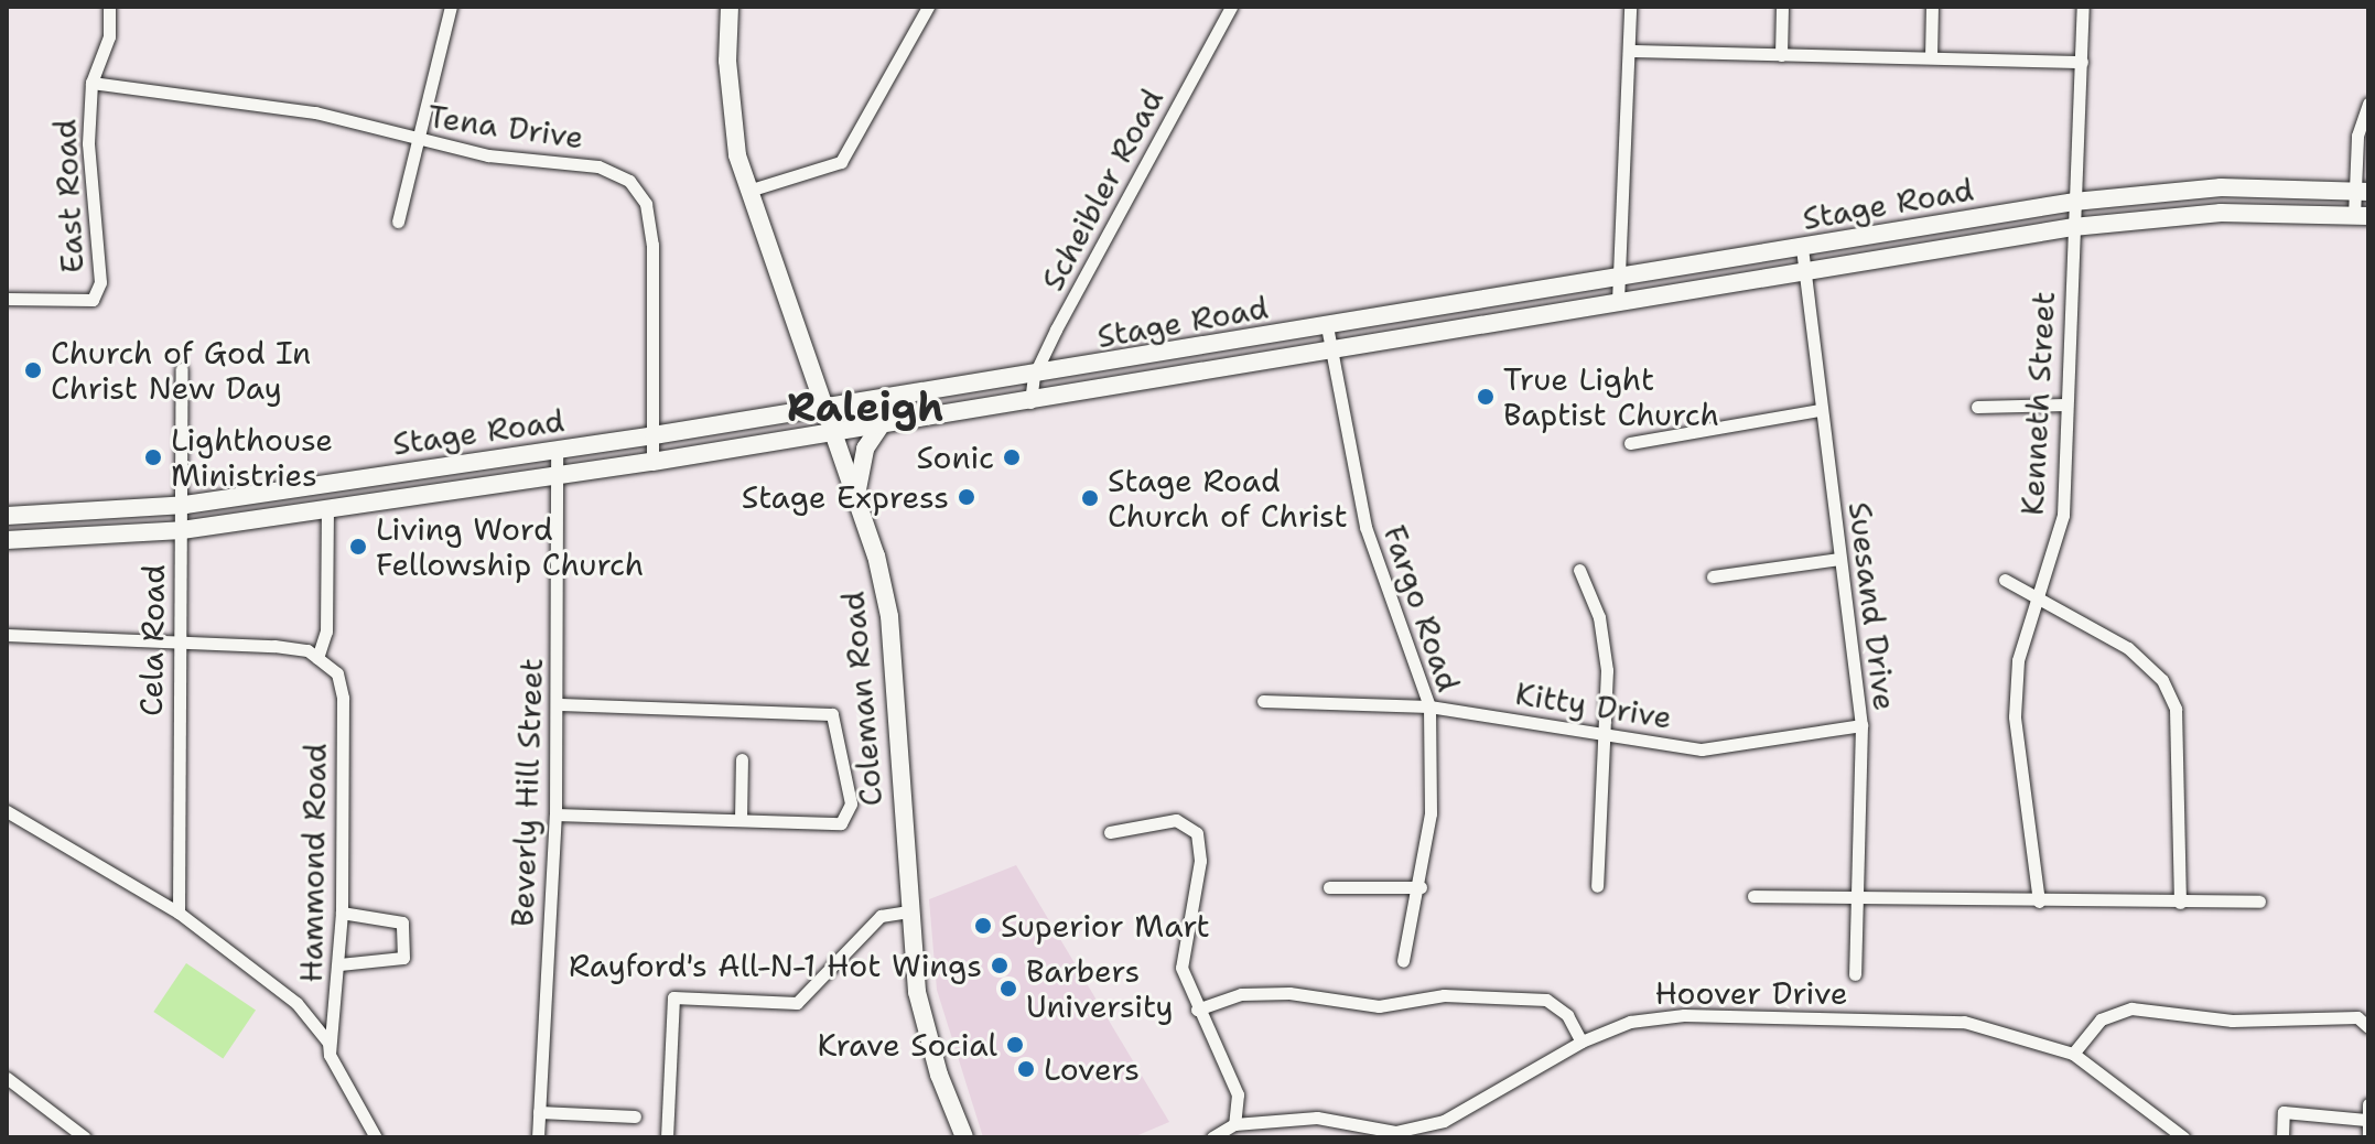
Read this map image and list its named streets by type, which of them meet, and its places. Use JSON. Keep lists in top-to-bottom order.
{
  "streets": {
    "main road": ["Stage Road", "Coleman Road"],
    "street": [
      "Tena Drive",
      "Scheibler Road",
      "East Road",
      "Kenneth Street",
      "Suesand Drive",
      "Fargo Road",
      "Cela Road",
      "Kitty Drive",
      "Beverly Hill Street",
      "Hammond Road",
      "Hoover Drive"
    ]
  },
  "crossings": [
    ["Tena Drive", "East Road"],
    ["Tena Drive", "Stage Road"],
    ["Scheibler Road", "Stage Road"],
    ["Stage Road", "Kenneth Street"],
    ["Stage Road", "Suesand Drive"],
    ["Stage Road", "Fargo Road"],
    ["Stage Road", "Cela Road"],
    ["Stage Road", "Coleman Road"],
    ["Stage Road", "Beverly Hill Street"],
    ["Suesand Drive", "Kitty Drive"],
    ["Fargo Road", "Kitty Drive"]
  ],
  "districts": ["Raleigh"],
  "places": [
    "Church of God In Christ New Day",
    "True Light Baptist Church",
    "Lighthouse Ministries",
    "Sonic",
    "Stage Express",
    "Stage Road Church of Christ",
    "Living Word Fellowship Church",
    "Superior Mart",
    "Rayford's All-N-1 Hot Wings",
    "Barbers University",
    "Krave Social",
    "Lovers"
  ]
}
